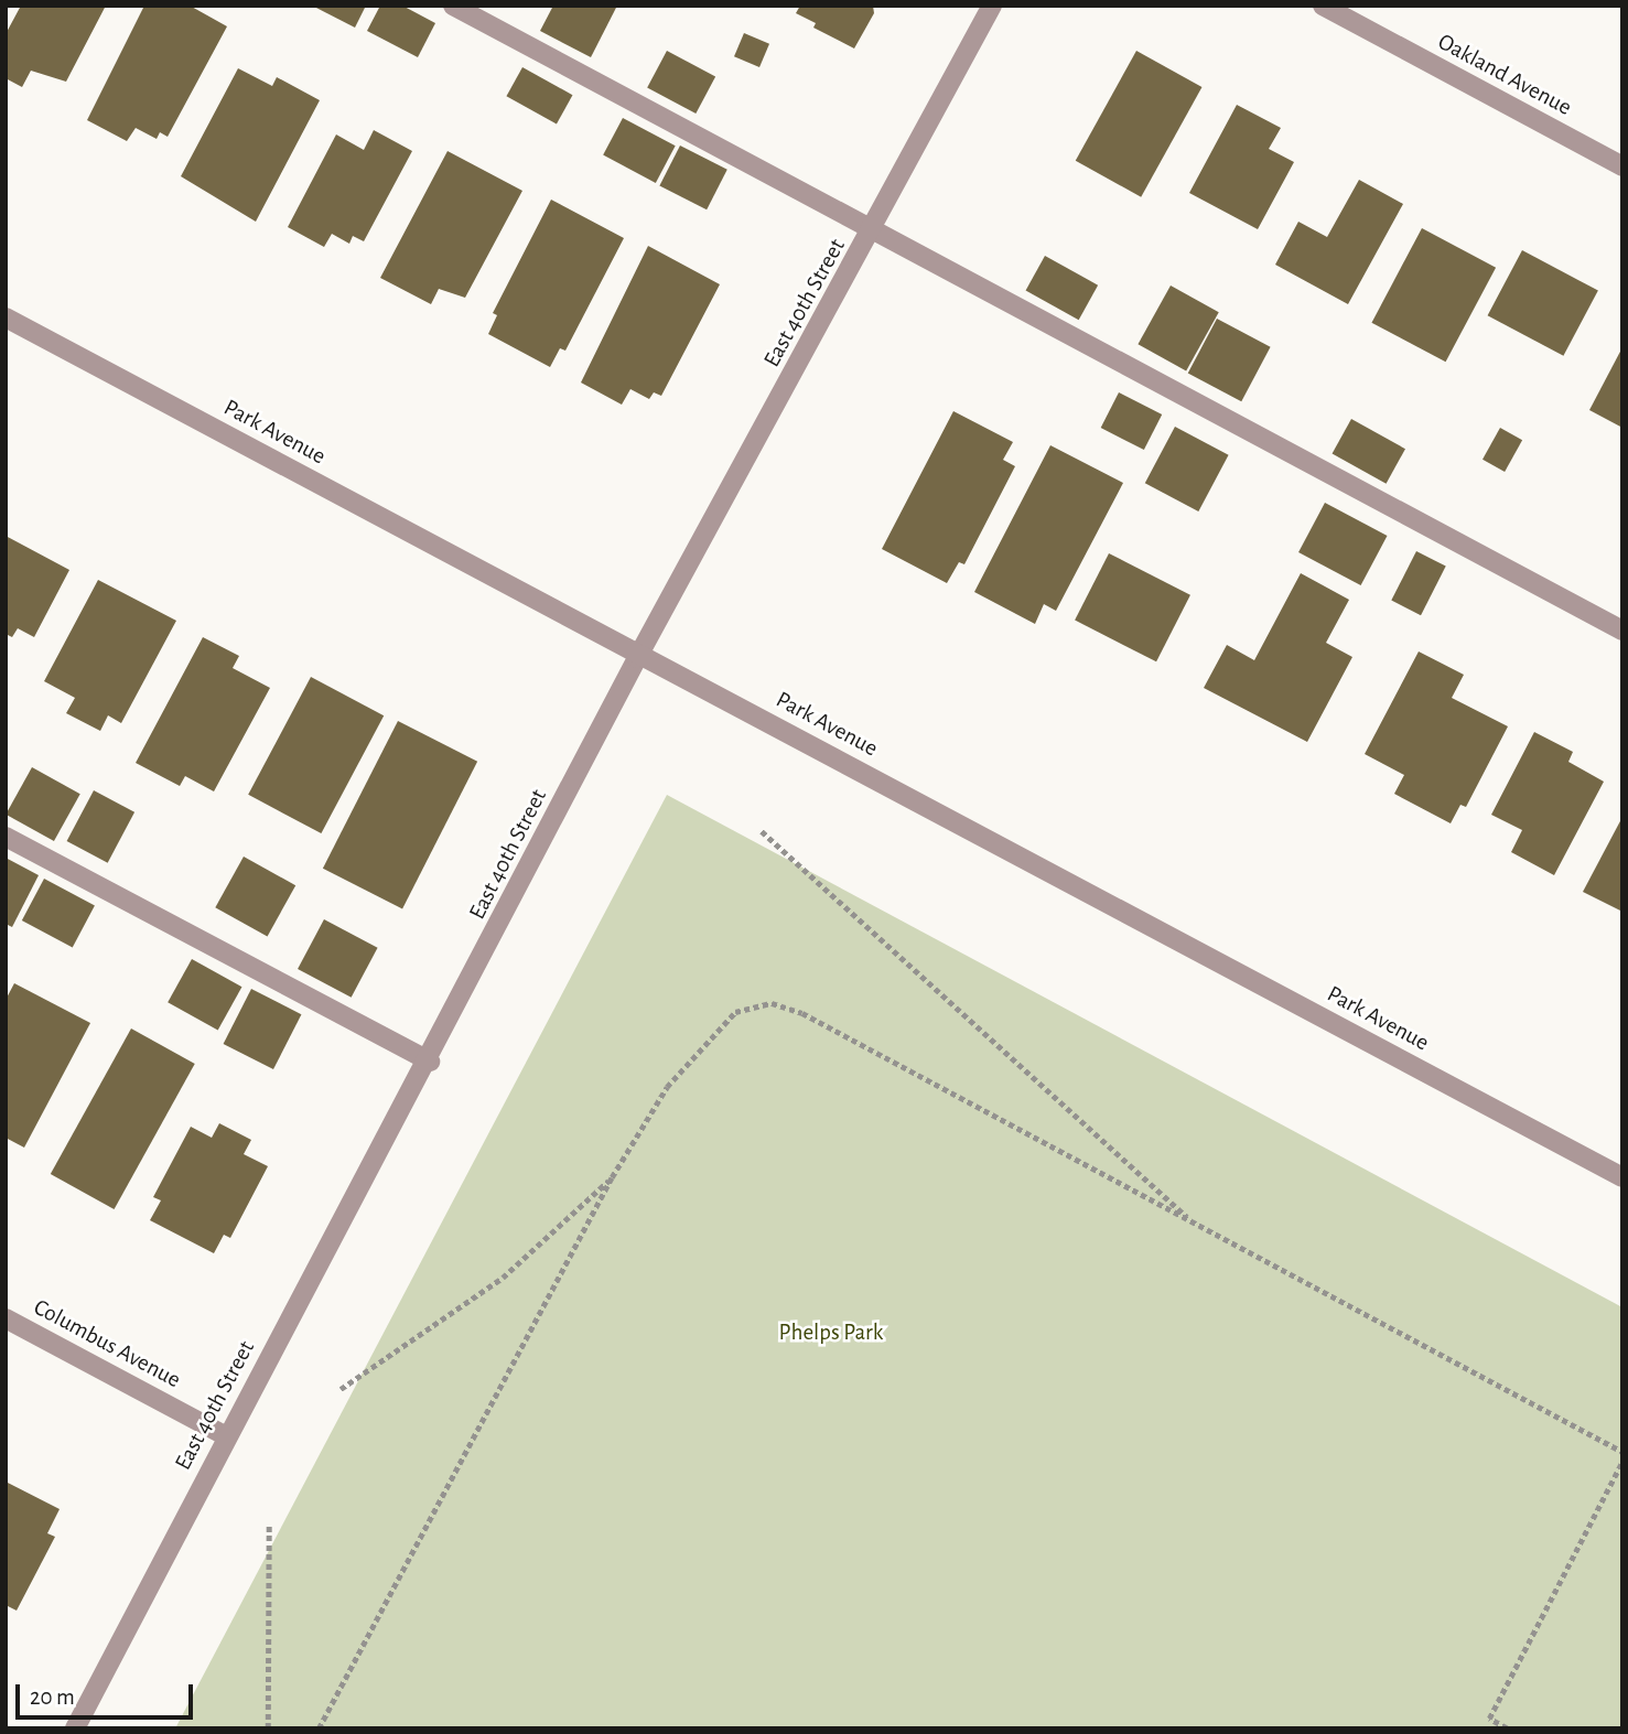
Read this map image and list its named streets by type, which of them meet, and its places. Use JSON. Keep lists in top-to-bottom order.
{
  "streets": {
    "street": [
      "Oakland Avenue",
      "East 40th Street",
      "Park Avenue",
      "Columbus Avenue"
    ]
  },
  "crossings": [
    ["East 40th Street", "Park Avenue"],
    ["East 40th Street", "Columbus Avenue"]
  ],
  "parks": ["Phelps Park"],
  "scale_bar": "20 m"
}
